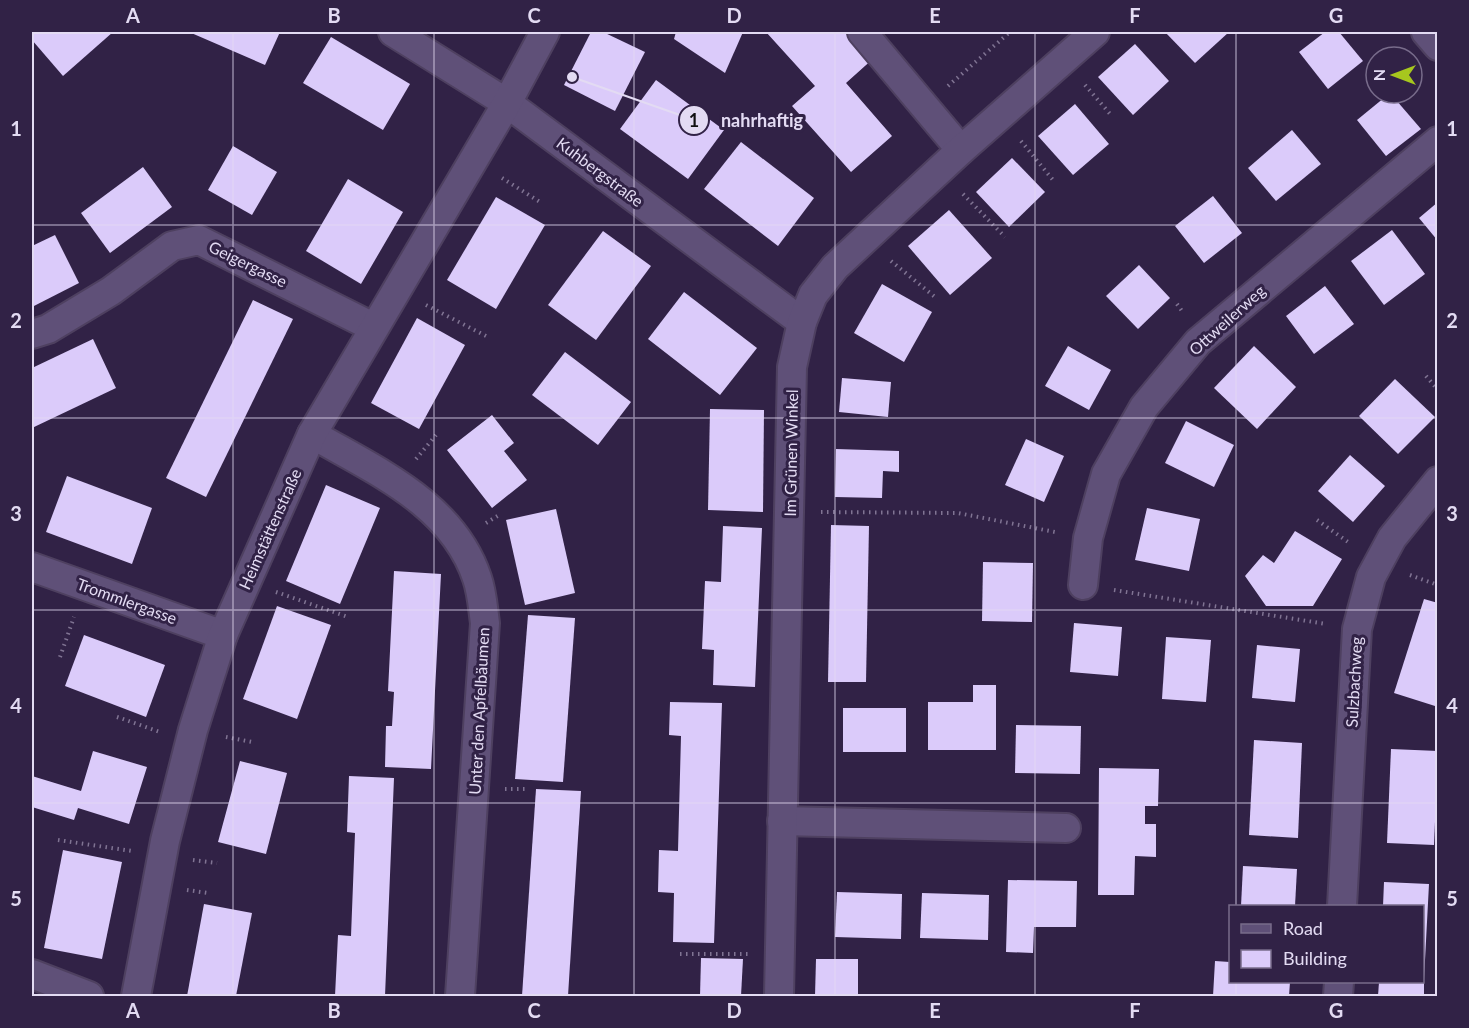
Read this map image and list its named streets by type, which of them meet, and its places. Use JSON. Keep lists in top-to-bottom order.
{
  "streets": {
    "street": [
      "Kuhbergstraße",
      "Geigergasse",
      "Ottweilerweg",
      "Im Grünen Winkel",
      "Heimstättenstraße",
      "Trommlergasse",
      "Sulzbachweg",
      "Unter den Apfelbäumen"
    ]
  },
  "crossings": [
    ["Kuhbergstraße", "Im Grünen Winkel"],
    ["Kuhbergstraße", "Heimstättenstraße"],
    ["Geigergasse", "Heimstättenstraße"],
    ["Heimstättenstraße", "Trommlergasse"],
    ["Heimstättenstraße", "Unter den Apfelbäumen"]
  ],
  "places": ["nahrhaftig"],
  "legend": ["Road", "Building"],
  "north": "left",
  "grid": {
    "columns": [
      "A",
      "B",
      "C",
      "D",
      "E",
      "F",
      "G"
    ],
    "rows": [
      "1",
      "2",
      "3",
      "4",
      "5"
    ]
  }
}
